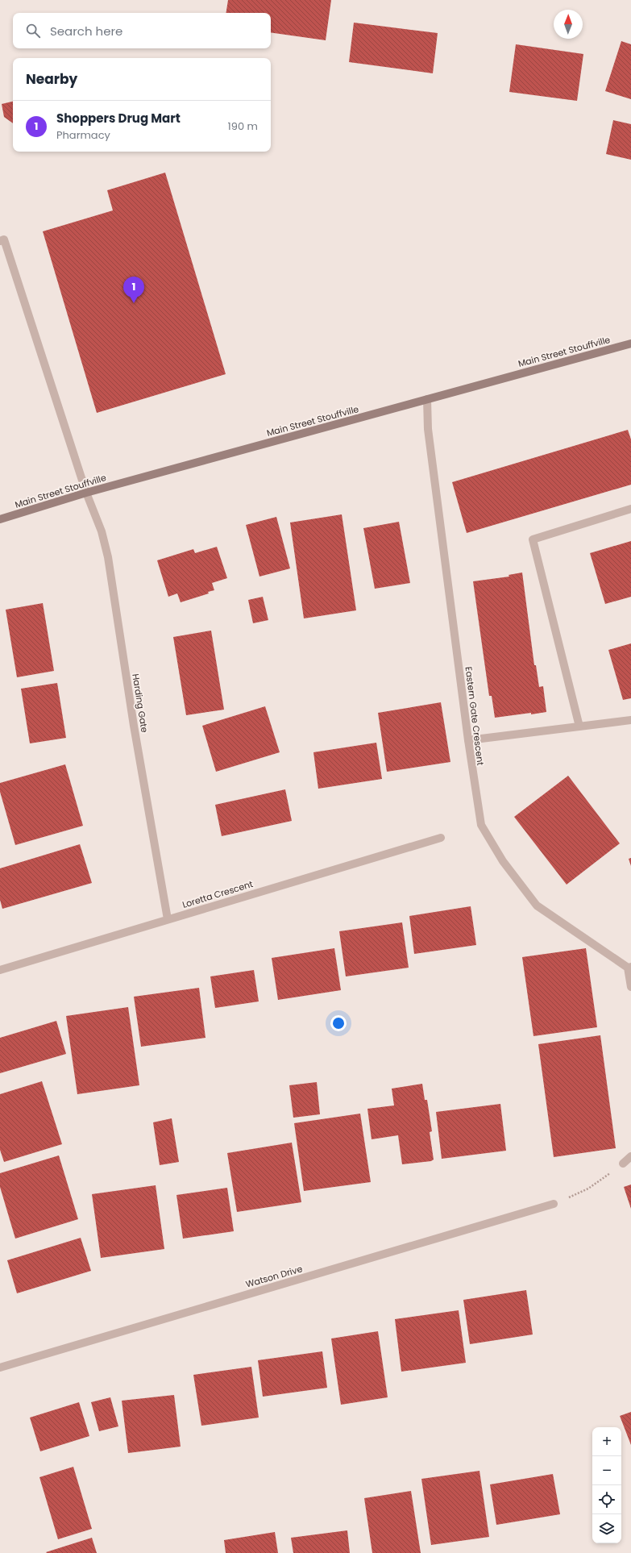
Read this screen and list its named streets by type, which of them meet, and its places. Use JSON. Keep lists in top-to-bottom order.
{
  "streets": {
    "main road": ["Main Street Stouffville"],
    "street": [
      "Harding Gate",
      "Eastern Gate Crescent",
      "Loretta Crescent",
      "Watson Drive"
    ]
  },
  "crossings": [
    ["Main Street Stouffville", "Harding Gate"],
    ["Main Street Stouffville", "Eastern Gate Crescent"],
    ["Harding Gate", "Loretta Crescent"]
  ],
  "north": "top",
  "page": {
    "search": "Search here",
    "heading": "Nearby",
    "list": [
      {
        "mark": "1",
        "name": "Shoppers Drug Mart",
        "note": "Pharmacy",
        "value": "190 m"
      }
    ],
    "pins": "1",
    "map_buttons": ["+", "−"]
  }
}
